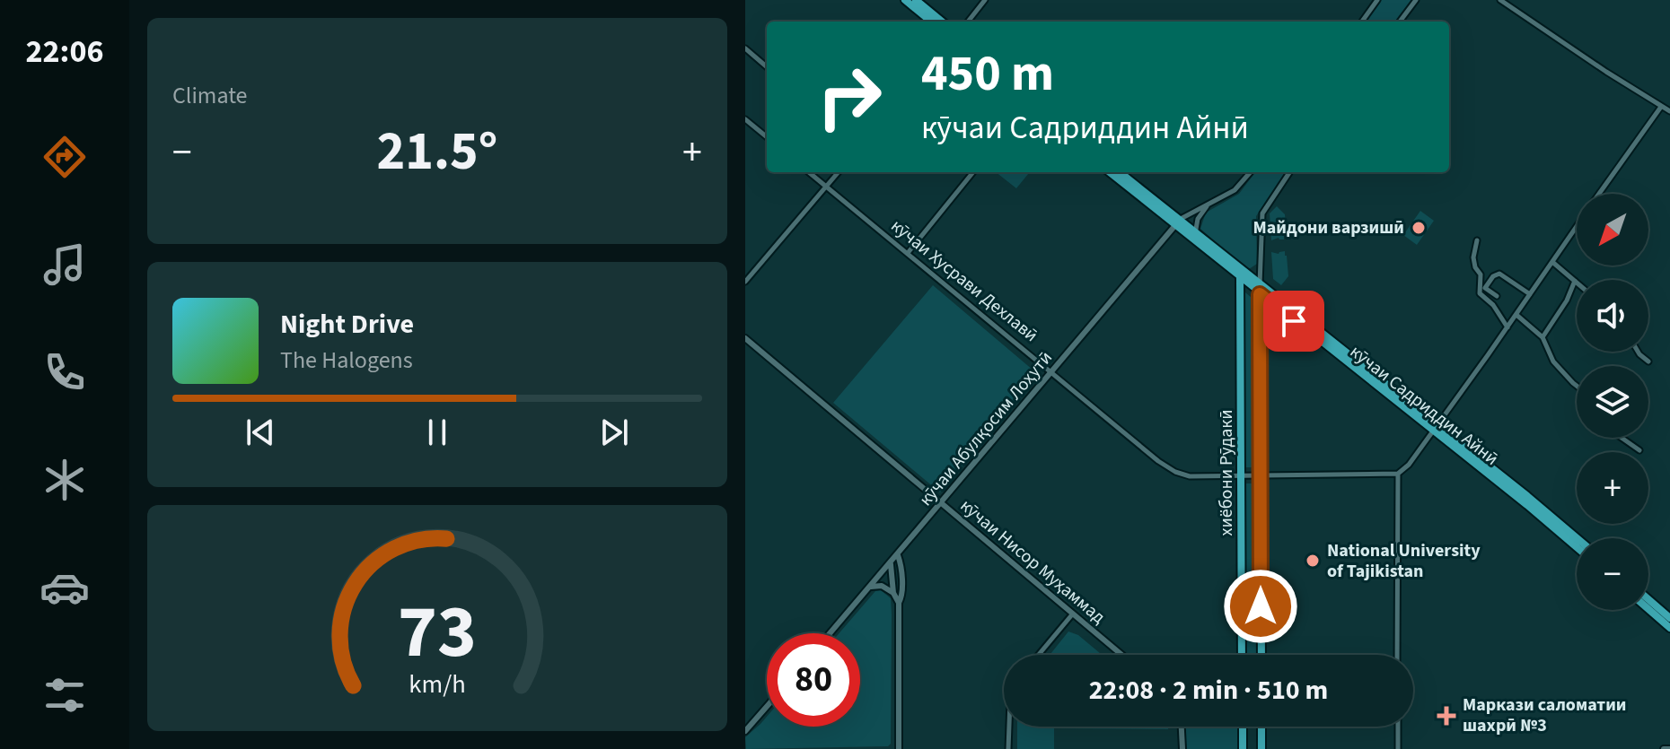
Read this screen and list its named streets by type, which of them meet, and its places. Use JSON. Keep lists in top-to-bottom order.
{
  "streets": {
    "highway": ["кӯчаи Садриддин Айнӣ", "хиёбони Рӯдакӣ"],
    "street": ["кӯчаи Хусрави Дехлавӣ", "кӯчаи Абулқосим Лоҳутӣ", "кӯчаи Нисор Муҳаммад"]
  },
  "crossings": [
    ["кӯчаи Хусрави Дехлавӣ", "кӯчаи Абулқосим Лоҳутӣ"],
    ["кӯчаи Хусрави Дехлавӣ", "хиёбони Рӯдакӣ"],
    ["кӯчаи Садриддин Айнӣ", "кӯчаи Абулқосим Лоҳутӣ"],
    ["кӯчаи Садриддин Айнӣ", "хиёбони Рӯдакӣ"],
    ["кӯчаи Абулқосим Лоҳутӣ", "кӯчаи Нисор Муҳаммад"]
  ],
  "places": {
    "other": ["Майдони варзишӣ", "National University of Tajikistan"],
    "health": ["Маркази саломатии шахрӣ №3"]
  },
  "north": "bottom left",
  "page": {
    "tabs": "22:06",
    "tile": "Climate",
    "turn": ["450 m", "кӯчаи Садриддин Айнӣ"],
    "heat": ["−", "21.5°", "+"],
    "map_buttons": ["+", "−"],
    "song": ["Night Drive", "The Halogens"],
    "limit": "80",
    "trip": "22:08 · 2 min · 510 m",
    "gauge": ["73", "km/h"]
  }
}
